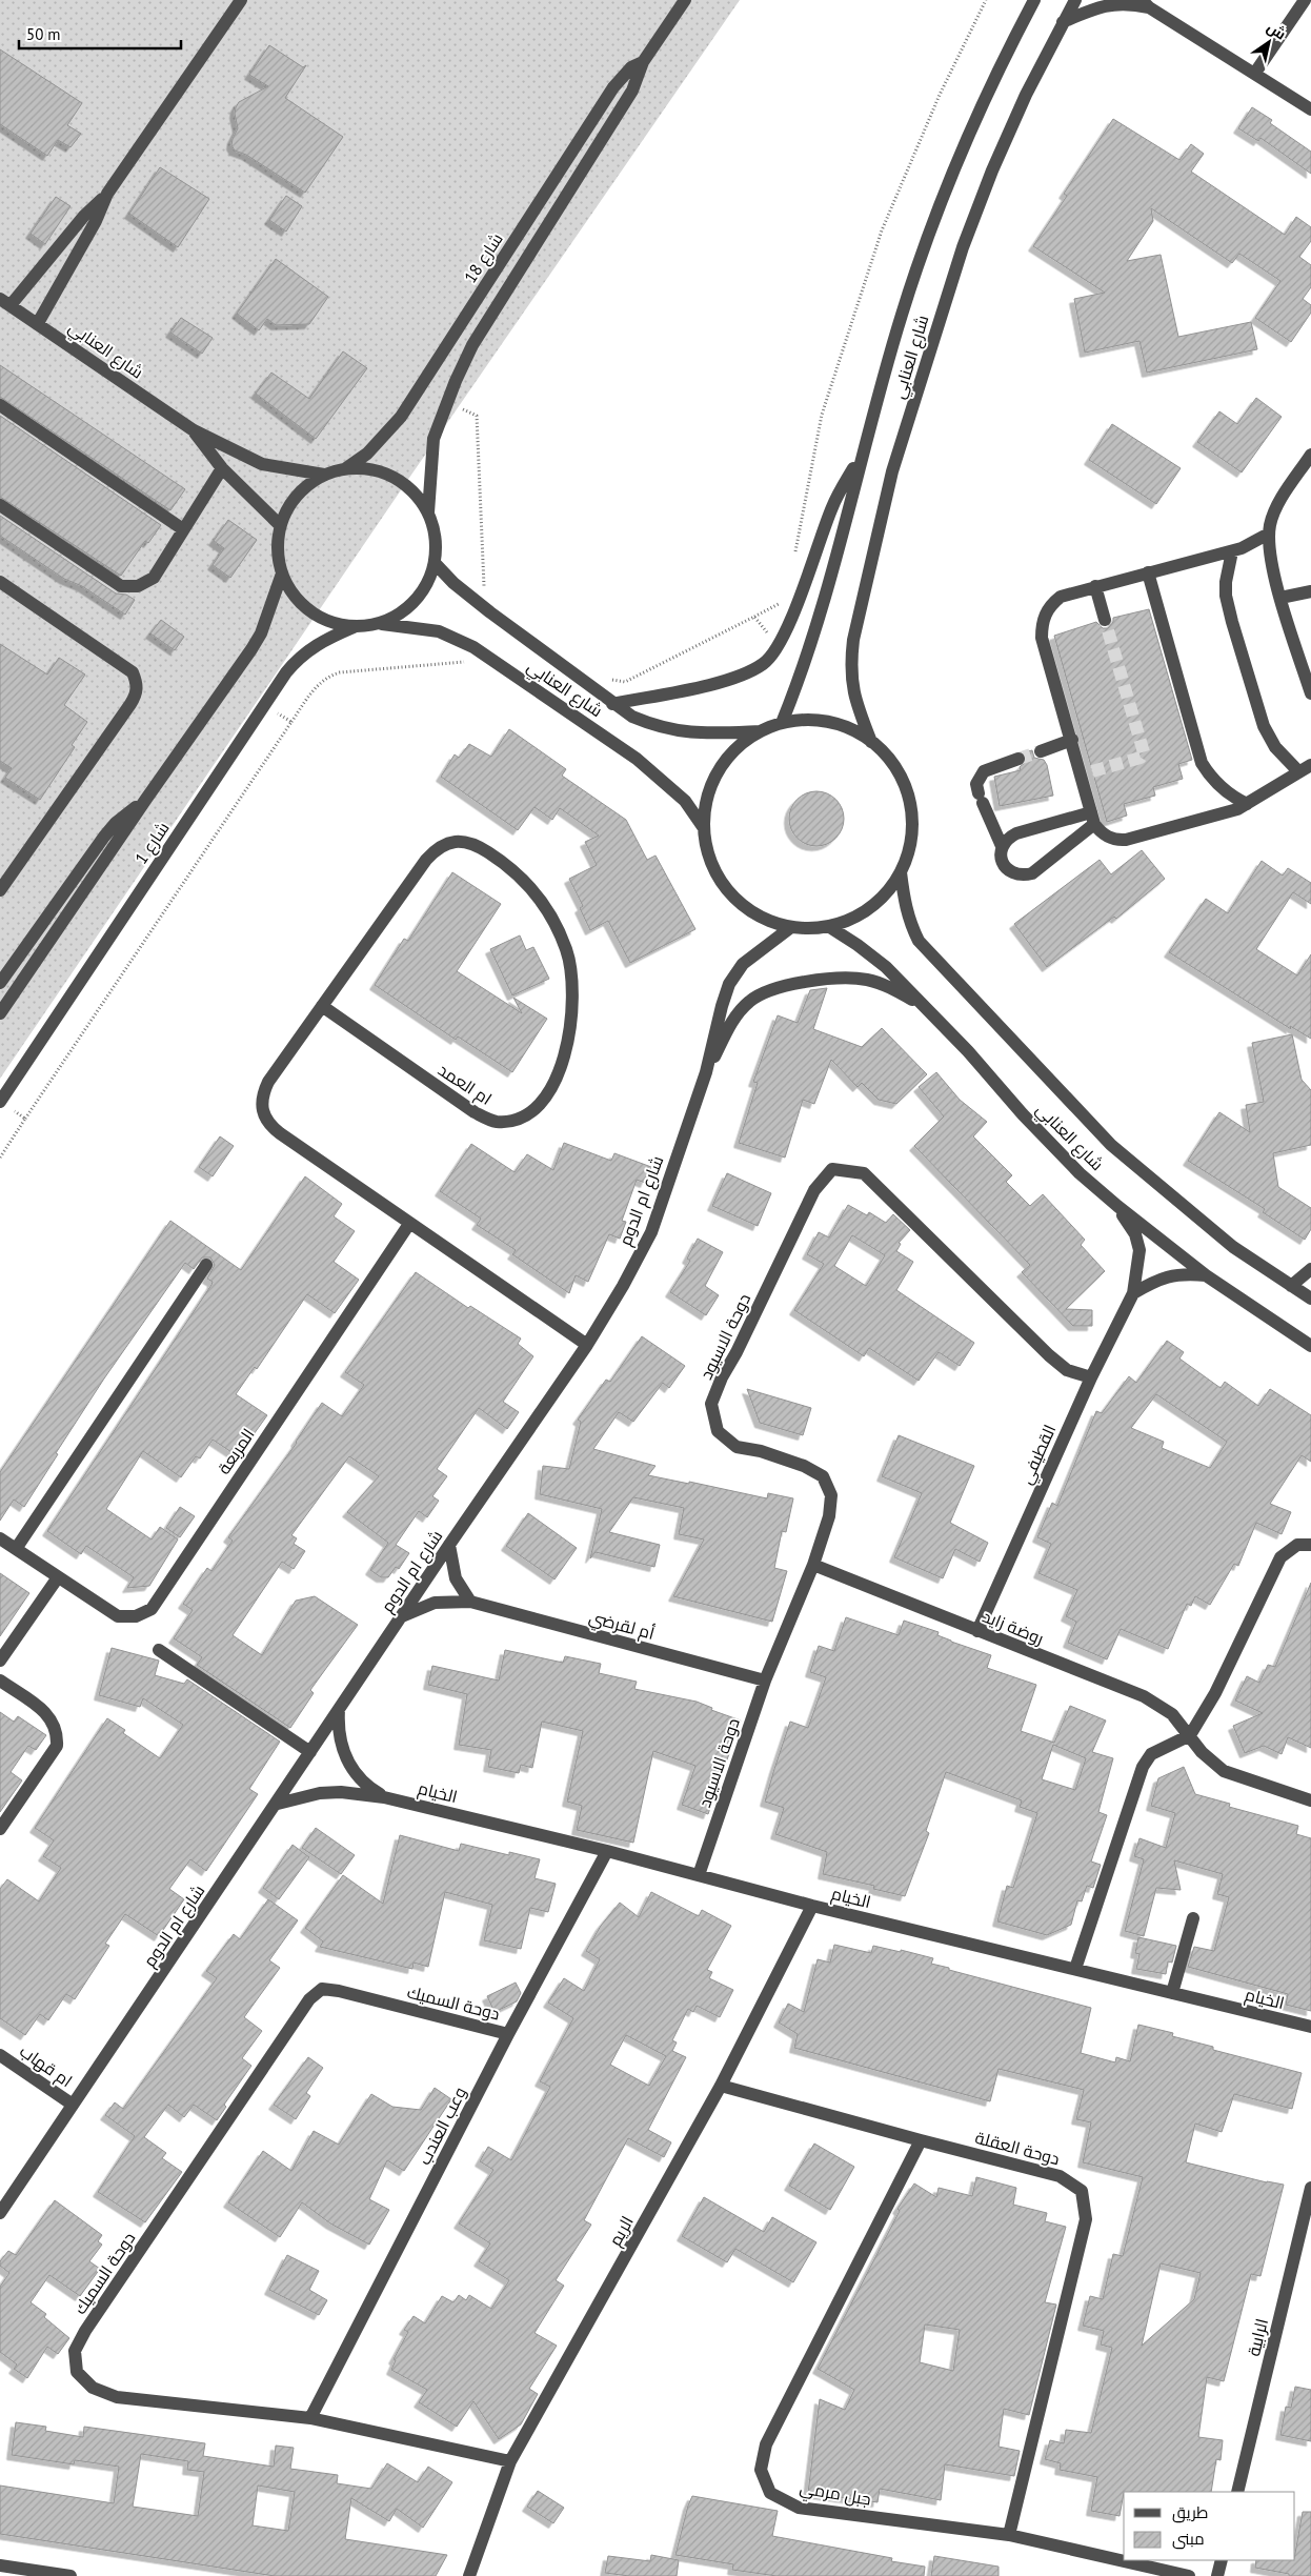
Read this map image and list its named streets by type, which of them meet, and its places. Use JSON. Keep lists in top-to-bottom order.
{
  "streets": {
    "street": [
      "شارع 18",
      "شارع العنابي",
      "شارع 1",
      "ام العمد",
      "شارع ام الدوم",
      "دوحة الاسيود",
      "المربعة",
      "القطيفي",
      "أم لقرضي",
      "روضة زايد",
      "الخيام",
      "دوحة السميك",
      "ام قهاب",
      "وعب العندب",
      "دوحة العقلة",
      "الريم",
      "الرابية",
      "جبل مرمي"
    ]
  },
  "crossings": [
    ["شارع 18", "شارع العنابي"],
    ["شارع 18", "شارع 1"],
    ["شارع العنابي", "شارع 1"],
    ["شارع العنابي", "القطيفي"],
    ["ام العمد", "شارع ام الدوم"],
    ["ام العمد", "المربعة"],
    ["شارع ام الدوم", "أم لقرضي"],
    ["شارع ام الدوم", "الخيام"],
    ["شارع ام الدوم", "ام قهاب"],
    ["دوحة الاسيود", "القطيفي"],
    ["دوحة الاسيود", "أم لقرضي"],
    ["دوحة الاسيود", "روضة زايد"],
    ["دوحة الاسيود", "الخيام"],
    ["القطيفي", "روضة زايد"],
    ["الخيام", "وعب العندب"],
    ["الخيام", "الريم"],
    ["دوحة السميك", "وعب العندب"],
    ["دوحة السميك", "الريم"],
    ["دوحة العقلة", "الريم"],
    ["دوحة العقلة", "جبل مرمي"]
  ],
  "legend": ["طريق", "مبنى"],
  "scale_bar": "50 m",
  "north": "top right"
}
